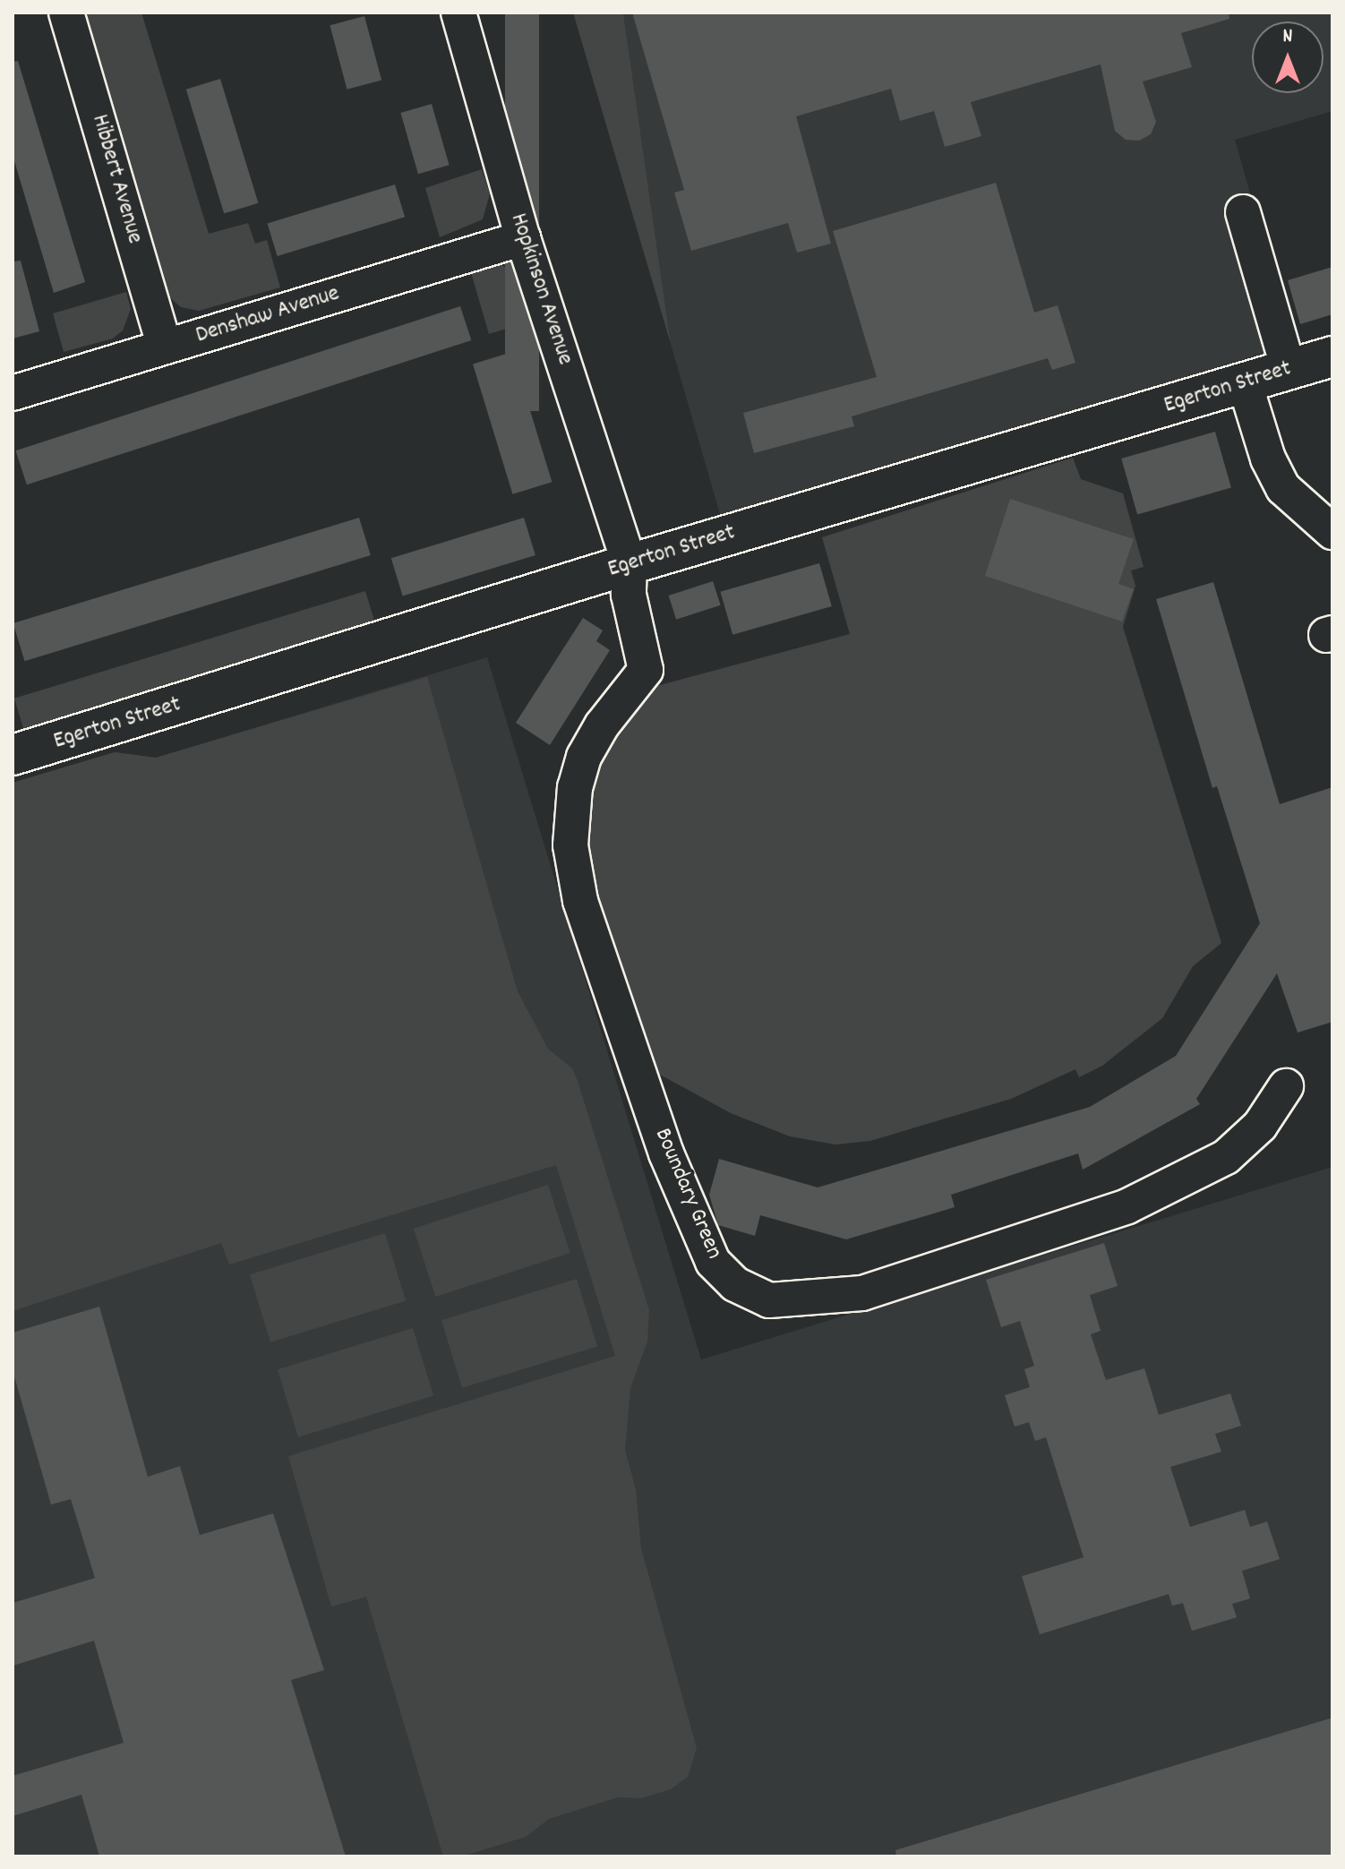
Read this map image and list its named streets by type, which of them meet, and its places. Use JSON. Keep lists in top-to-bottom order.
{
  "streets": {
    "street": [
      "Hibbert Avenue",
      "Hopkinson Avenue",
      "Denshaw Avenue",
      "Egerton Street",
      "Boundary Green"
    ]
  },
  "crossings": [
    ["Hibbert Avenue", "Denshaw Avenue"],
    ["Hopkinson Avenue", "Denshaw Avenue"],
    ["Hopkinson Avenue", "Egerton Street"],
    ["Hopkinson Avenue", "Boundary Green"],
    ["Egerton Street", "Boundary Green"]
  ],
  "north": "top"
}
